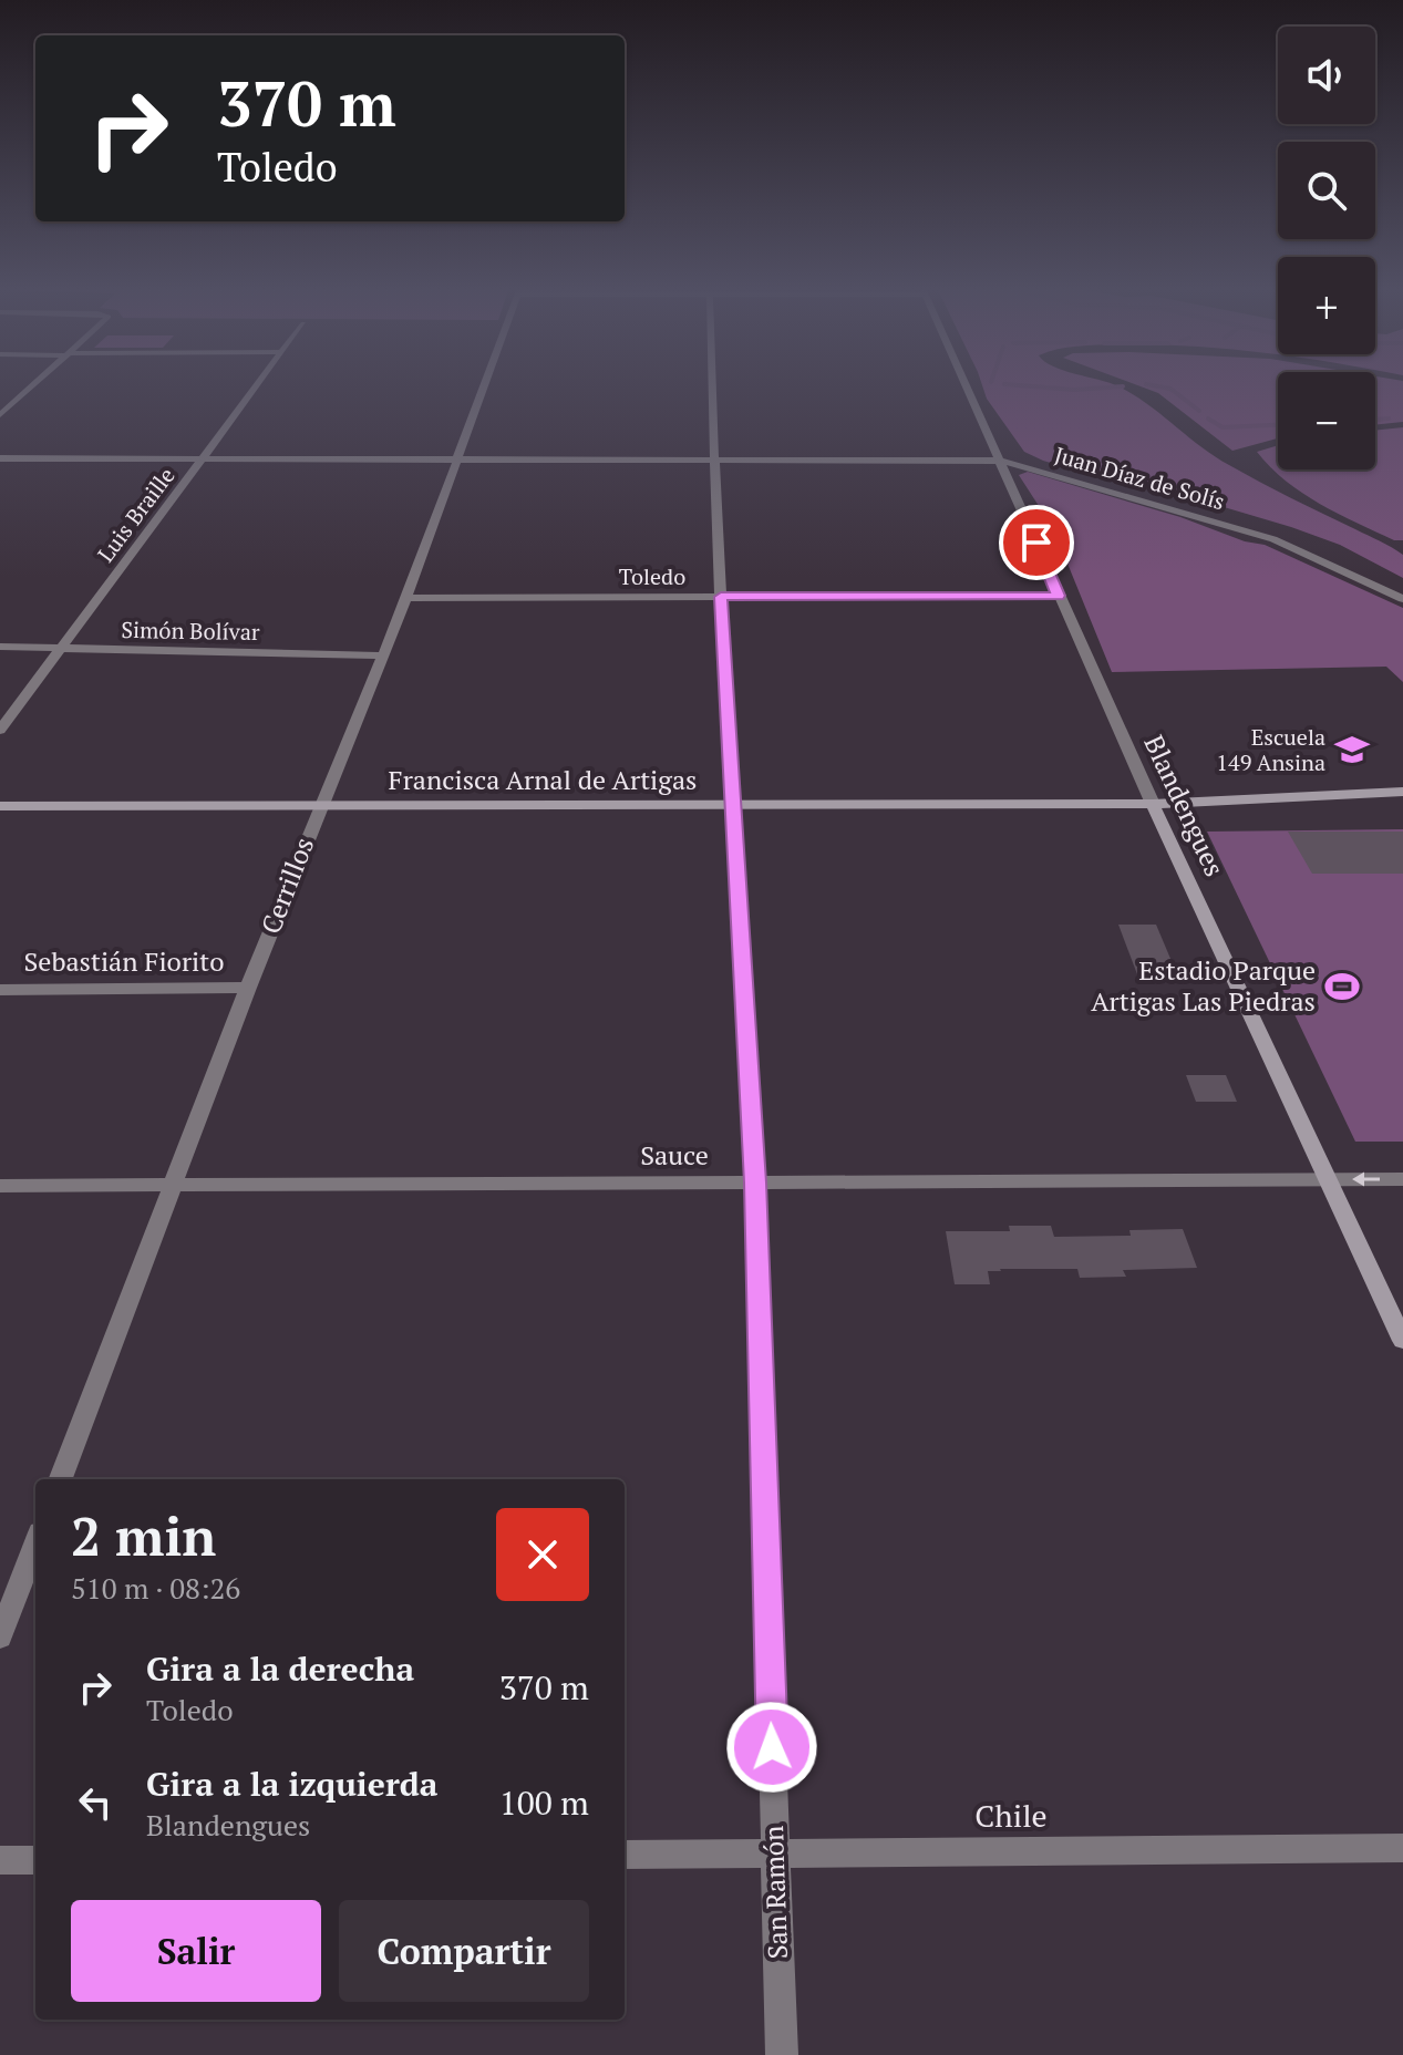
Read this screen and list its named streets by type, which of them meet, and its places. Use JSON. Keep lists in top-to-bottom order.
{
  "streets": {
    "street": [
      "Juan Díaz de Solís",
      "Luis Braille",
      "Toledo",
      "Simón Bolívar",
      "Francisca Arnal de Artigas",
      "Blandengues",
      "Cerrillos",
      "Sebastián Fiorito",
      "Sauce",
      "Chile",
      "San Ramón"
    ]
  },
  "crossings": [
    ["Juan Díaz de Solís", "Luis Braille"],
    ["Juan Díaz de Solís", "Blandengues"],
    ["Juan Díaz de Solís", "Cerrillos"],
    ["Juan Díaz de Solís", "San Ramón"],
    ["Luis Braille", "Simón Bolívar"],
    ["Toledo", "Blandengues"],
    ["Toledo", "Cerrillos"],
    ["Toledo", "San Ramón"],
    ["Simón Bolívar", "Cerrillos"],
    ["Francisca Arnal de Artigas", "Blandengues"],
    ["Francisca Arnal de Artigas", "Cerrillos"],
    ["Francisca Arnal de Artigas", "San Ramón"],
    ["Blandengues", "Sauce"],
    ["Cerrillos", "Sebastián Fiorito"],
    ["Cerrillos", "Sauce"],
    ["Sauce", "San Ramón"],
    ["Chile", "San Ramón"]
  ],
  "places": {
    "school or university": ["Escuela 149 Ansina"],
    "sports": ["Estadio Parque Artigas Las Piedras"]
  },
  "page": {
    "map_buttons": ["+", "−"],
    "turn": ["370 m", "Toledo"],
    "heading": ["2 min", "510 m · 08:26"],
    "list": [
      {
        "name": "Gira a la derecha",
        "note": "Toledo",
        "value": "370 m"
      },
      {
        "name": "Gira a la izquierda",
        "note": "Blandengues",
        "value": "100 m"
      }
    ],
    "buttons": ["Salir", "Compartir"]
  }
}
